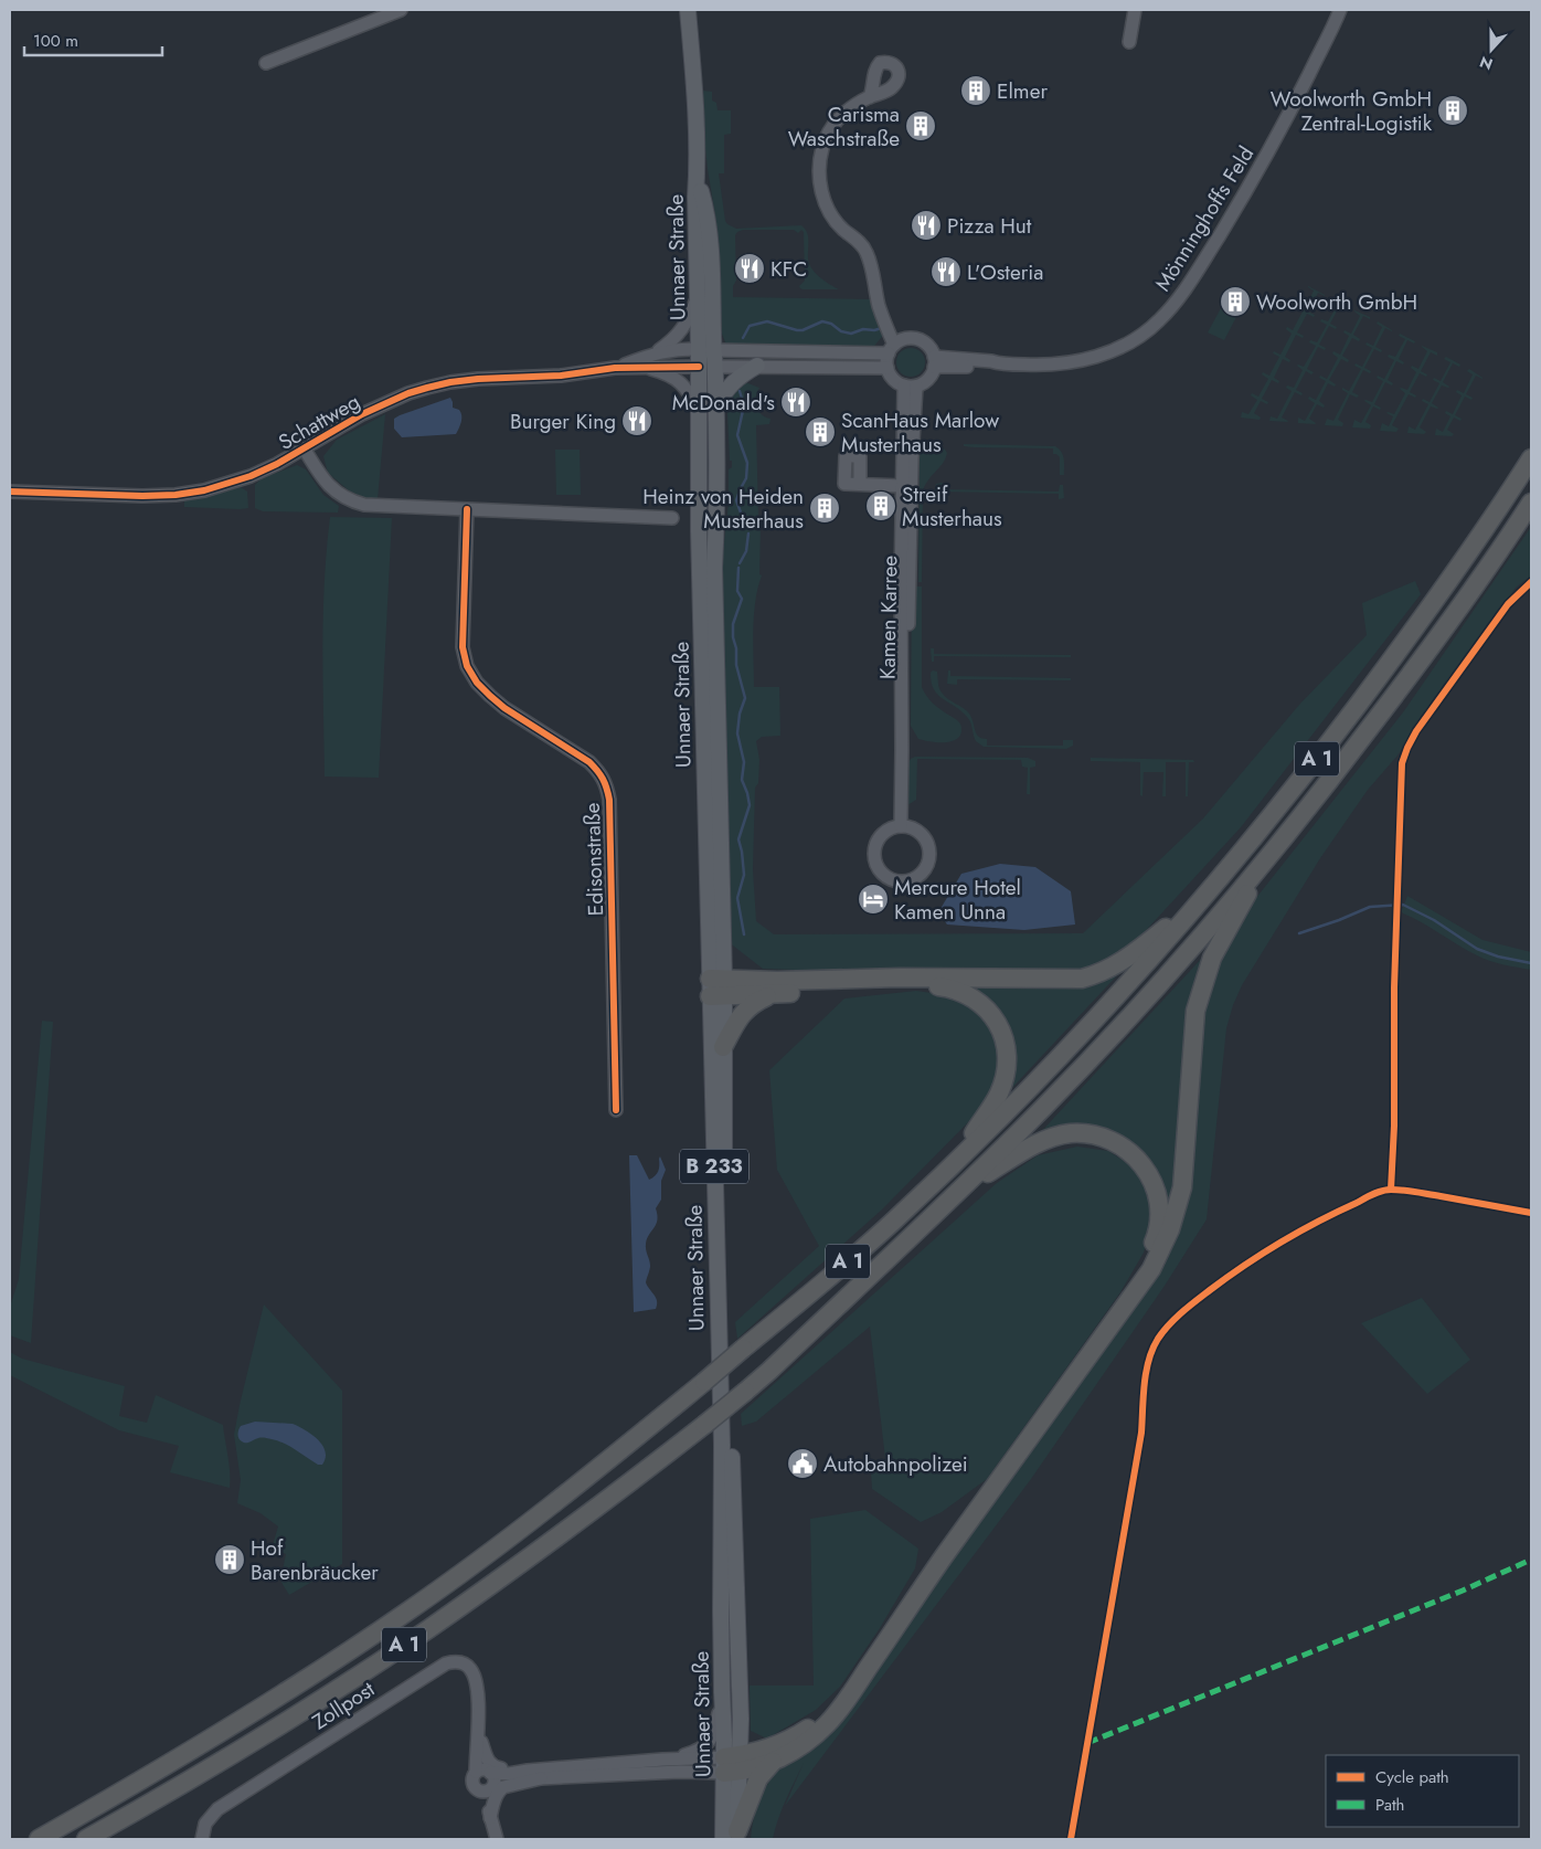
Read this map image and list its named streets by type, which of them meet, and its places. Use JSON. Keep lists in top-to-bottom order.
{
  "streets": {
    "highway": ["A 1"],
    "main road": ["Unnaer Straße", "B 233"],
    "street": [
      "Mönninghoffs Feld",
      "Schattweg",
      "Kamen Karree",
      "Edisonstraße",
      "Zollpost"
    ]
  },
  "crossings": [
    ["Mönninghoffs Feld", "Kamen Karree"],
    ["Unnaer Straße", "Schattweg"],
    ["Unnaer Straße", "Zollpost"],
    ["Schattweg", "Edisonstraße"]
  ],
  "places": {
    "building": [
      "Elmer",
      "Woolworth GmbH Zentral-Logistik",
      "Carisma Waschstraße",
      "Woolworth GmbH",
      "ScanHaus Marlow Musterhaus",
      "Streif Musterhaus",
      "Heinz von Heiden Musterhaus",
      "Hof Barenbräucker"
    ],
    "restaurant": [
      "Pizza Hut",
      "KFC",
      "L'Osteria",
      "McDonald's",
      "Burger King"
    ],
    "hotel": ["Mercure Hotel Kamen Unna"],
    "public building": ["Autobahnpolizei"]
  },
  "legend": ["Cycle path", "Path"],
  "scale_bar": "100 m",
  "north": "bottom"
}
